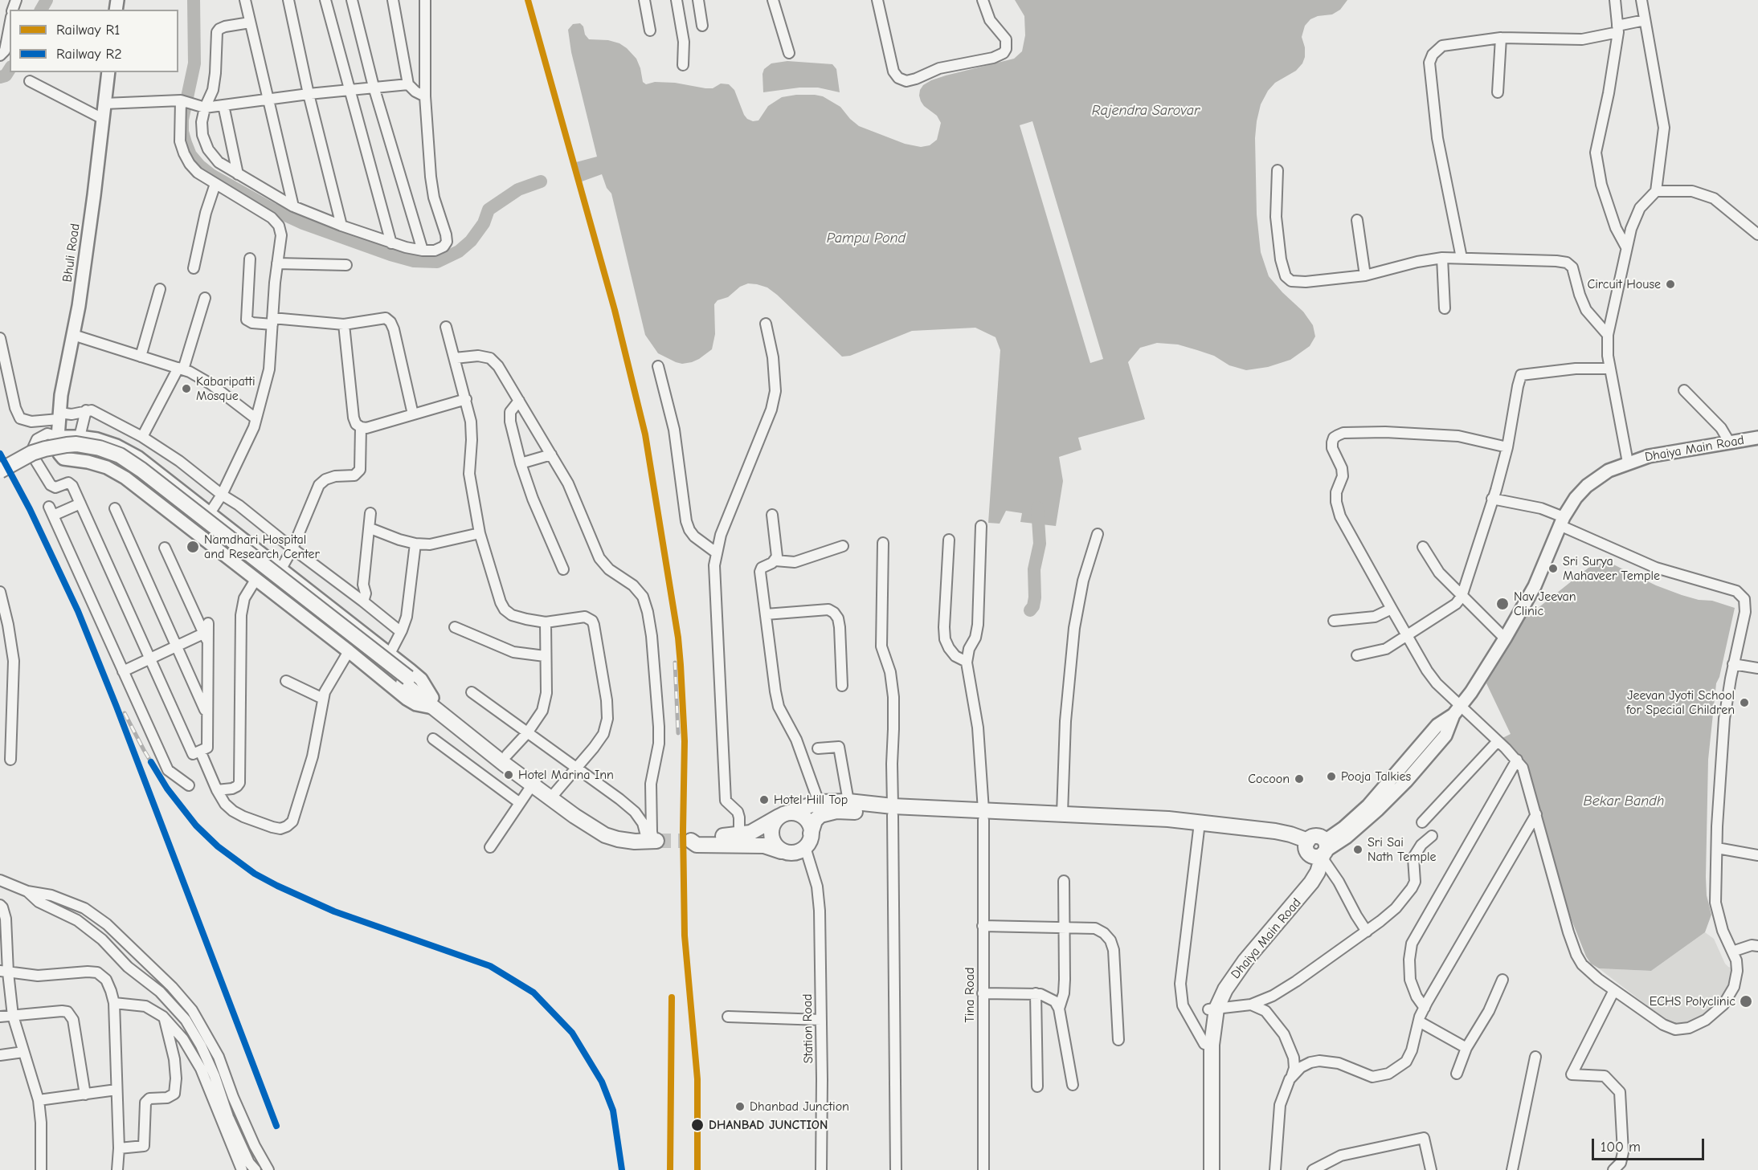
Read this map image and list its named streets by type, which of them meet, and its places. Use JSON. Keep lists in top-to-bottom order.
{
  "streets": {
    "highway": ["Dhaiya Main Road"],
    "main road": ["Bhuli Road"],
    "street": ["Tina Road", "Station Road"]
  },
  "water": ["Rajendra Sarovar", "Pampu Pond", "Bekar Bandh"],
  "places": [
    "Circuit House",
    "Kabaripatti Mosque",
    "Namdhari Hospital and Research Center",
    "Sri Surya Mahaveer Temple",
    "Nav Jeevan Clinic",
    "Jeevan Jyoti School for Special Children",
    "Hotel Marina Inn",
    "Pooja Talkies",
    "Cocoon",
    "Hotel Hill Top",
    "Sri Sai Nath Temple",
    "ECHS Polyclinic",
    "Dhanbad Junction",
    "DHANBAD JUNCTION"
  ],
  "lines": ["rail line R1", "rail line R2"],
  "legend": ["Railway R1", "Railway R2"],
  "scale_bar": "100 m"
}
